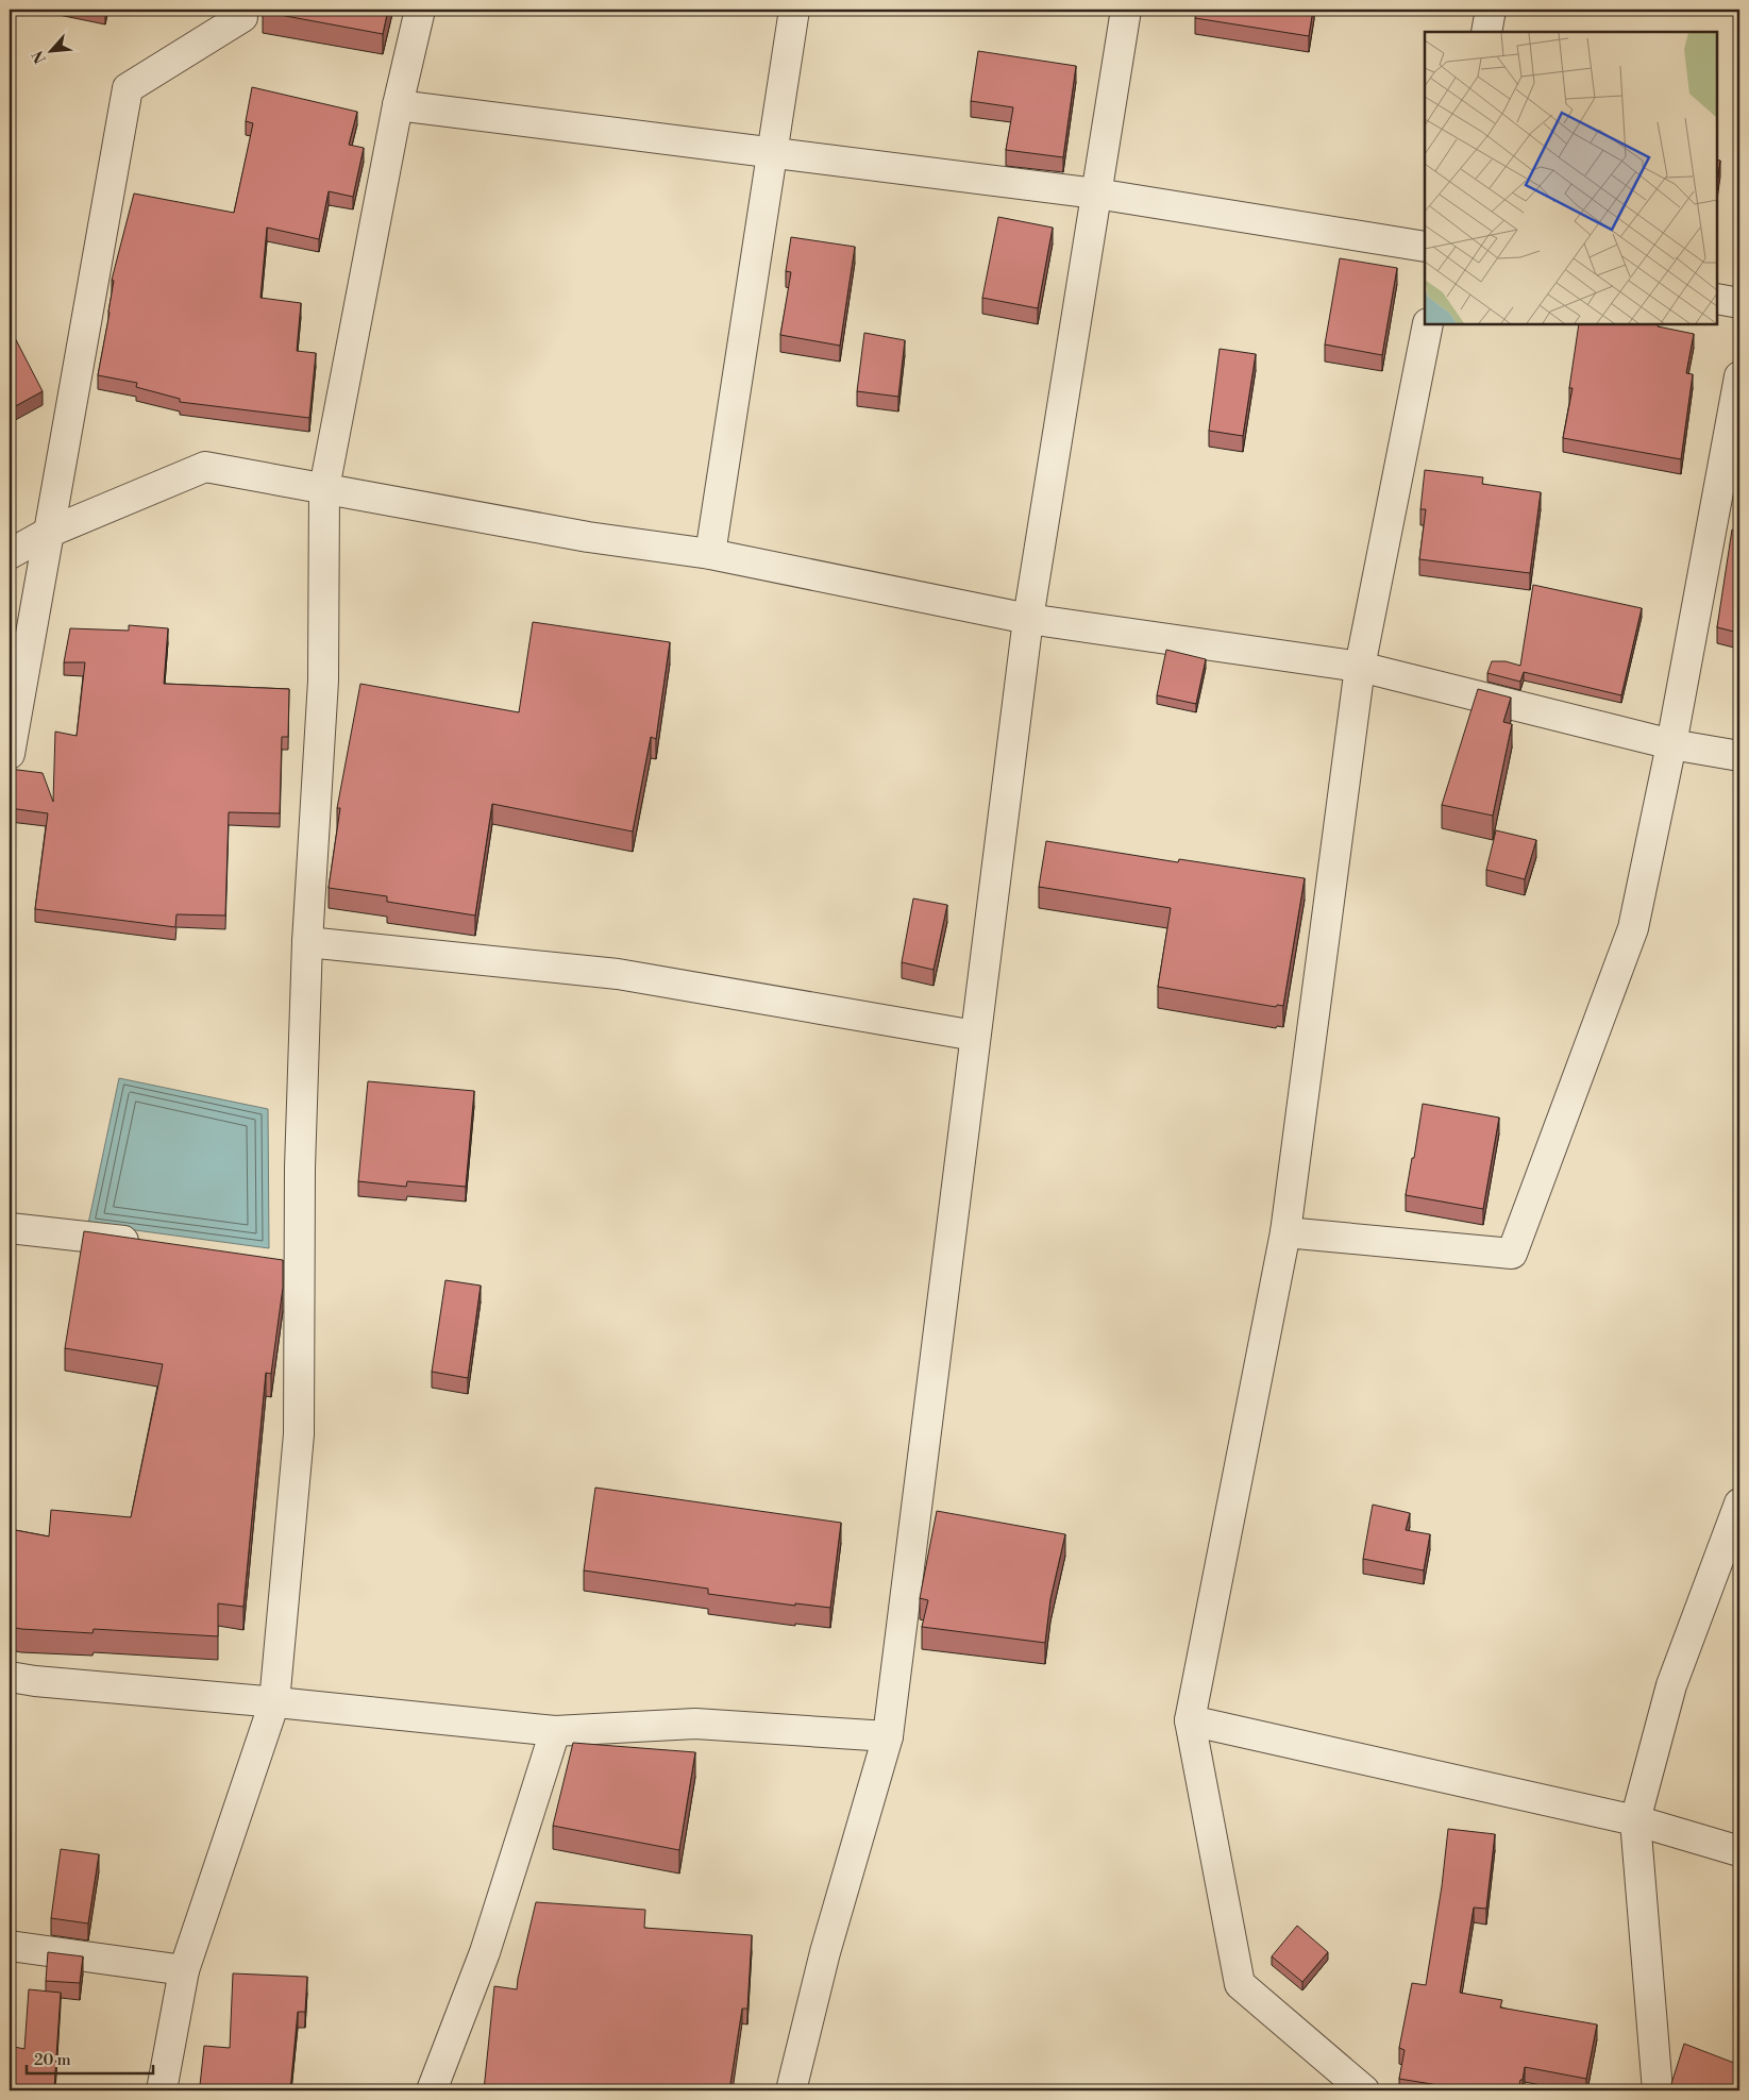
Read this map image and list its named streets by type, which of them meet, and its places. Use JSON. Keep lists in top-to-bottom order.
{
  "scale_bar": "20 m",
  "north": "bottom left"
}
